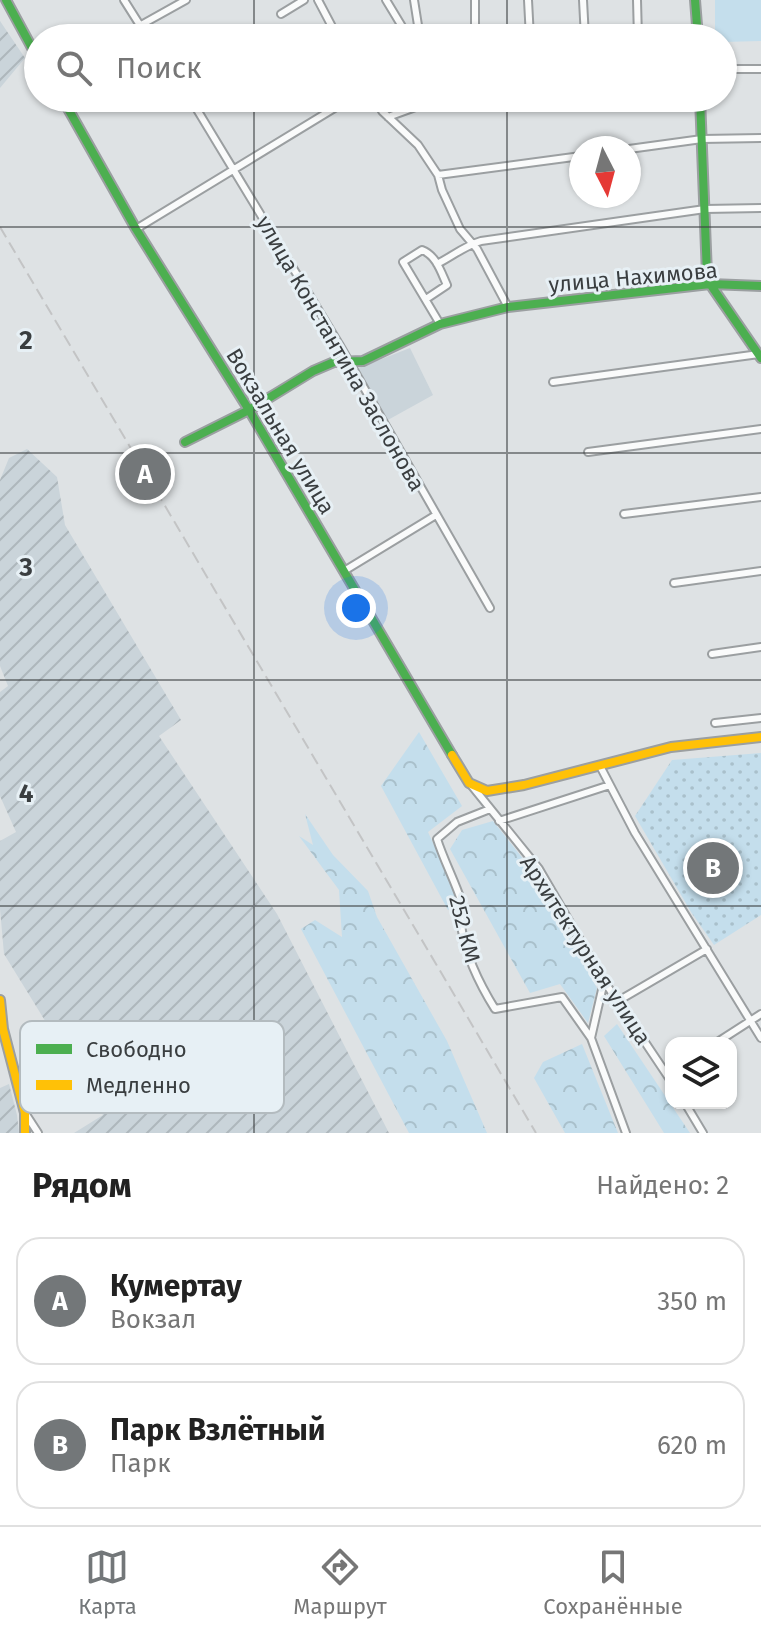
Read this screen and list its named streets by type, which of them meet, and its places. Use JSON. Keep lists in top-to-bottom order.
{
  "streets": {
    "main road": ["улица Нахимова", "Вокзальная улица"],
    "street": ["улица Константина Заслонова", "252 КМ", "Архитектурная улица"]
  },
  "crossings": [
    ["улица Нахимова", "улица Константина Заслонова"],
    ["улица Нахимова", "Вокзальная улица"],
    ["Вокзальная улица", "Архитектурная улица"],
    ["252 КМ", "Архитектурная улица"]
  ],
  "legend": ["Свободно", "Медленно"],
  "north": "bottom",
  "page": {
    "search": "Поиск",
    "pins": ["A", "B"],
    "heading": ["Рядом", "Найдено: 2"],
    "list": [
      {
        "mark": "A",
        "name": "Кумертау",
        "note": "Вокзал",
        "value": "350 m"
      },
      {
        "mark": "B",
        "name": "Парк Взлётный",
        "note": "Парк",
        "value": "620 m"
      }
    ],
    "nav": ["Карта", "Маршрут", "Сохранённые"]
  },
  "grid": {
    "rows": ["2", "3", "4"]
  }
}
